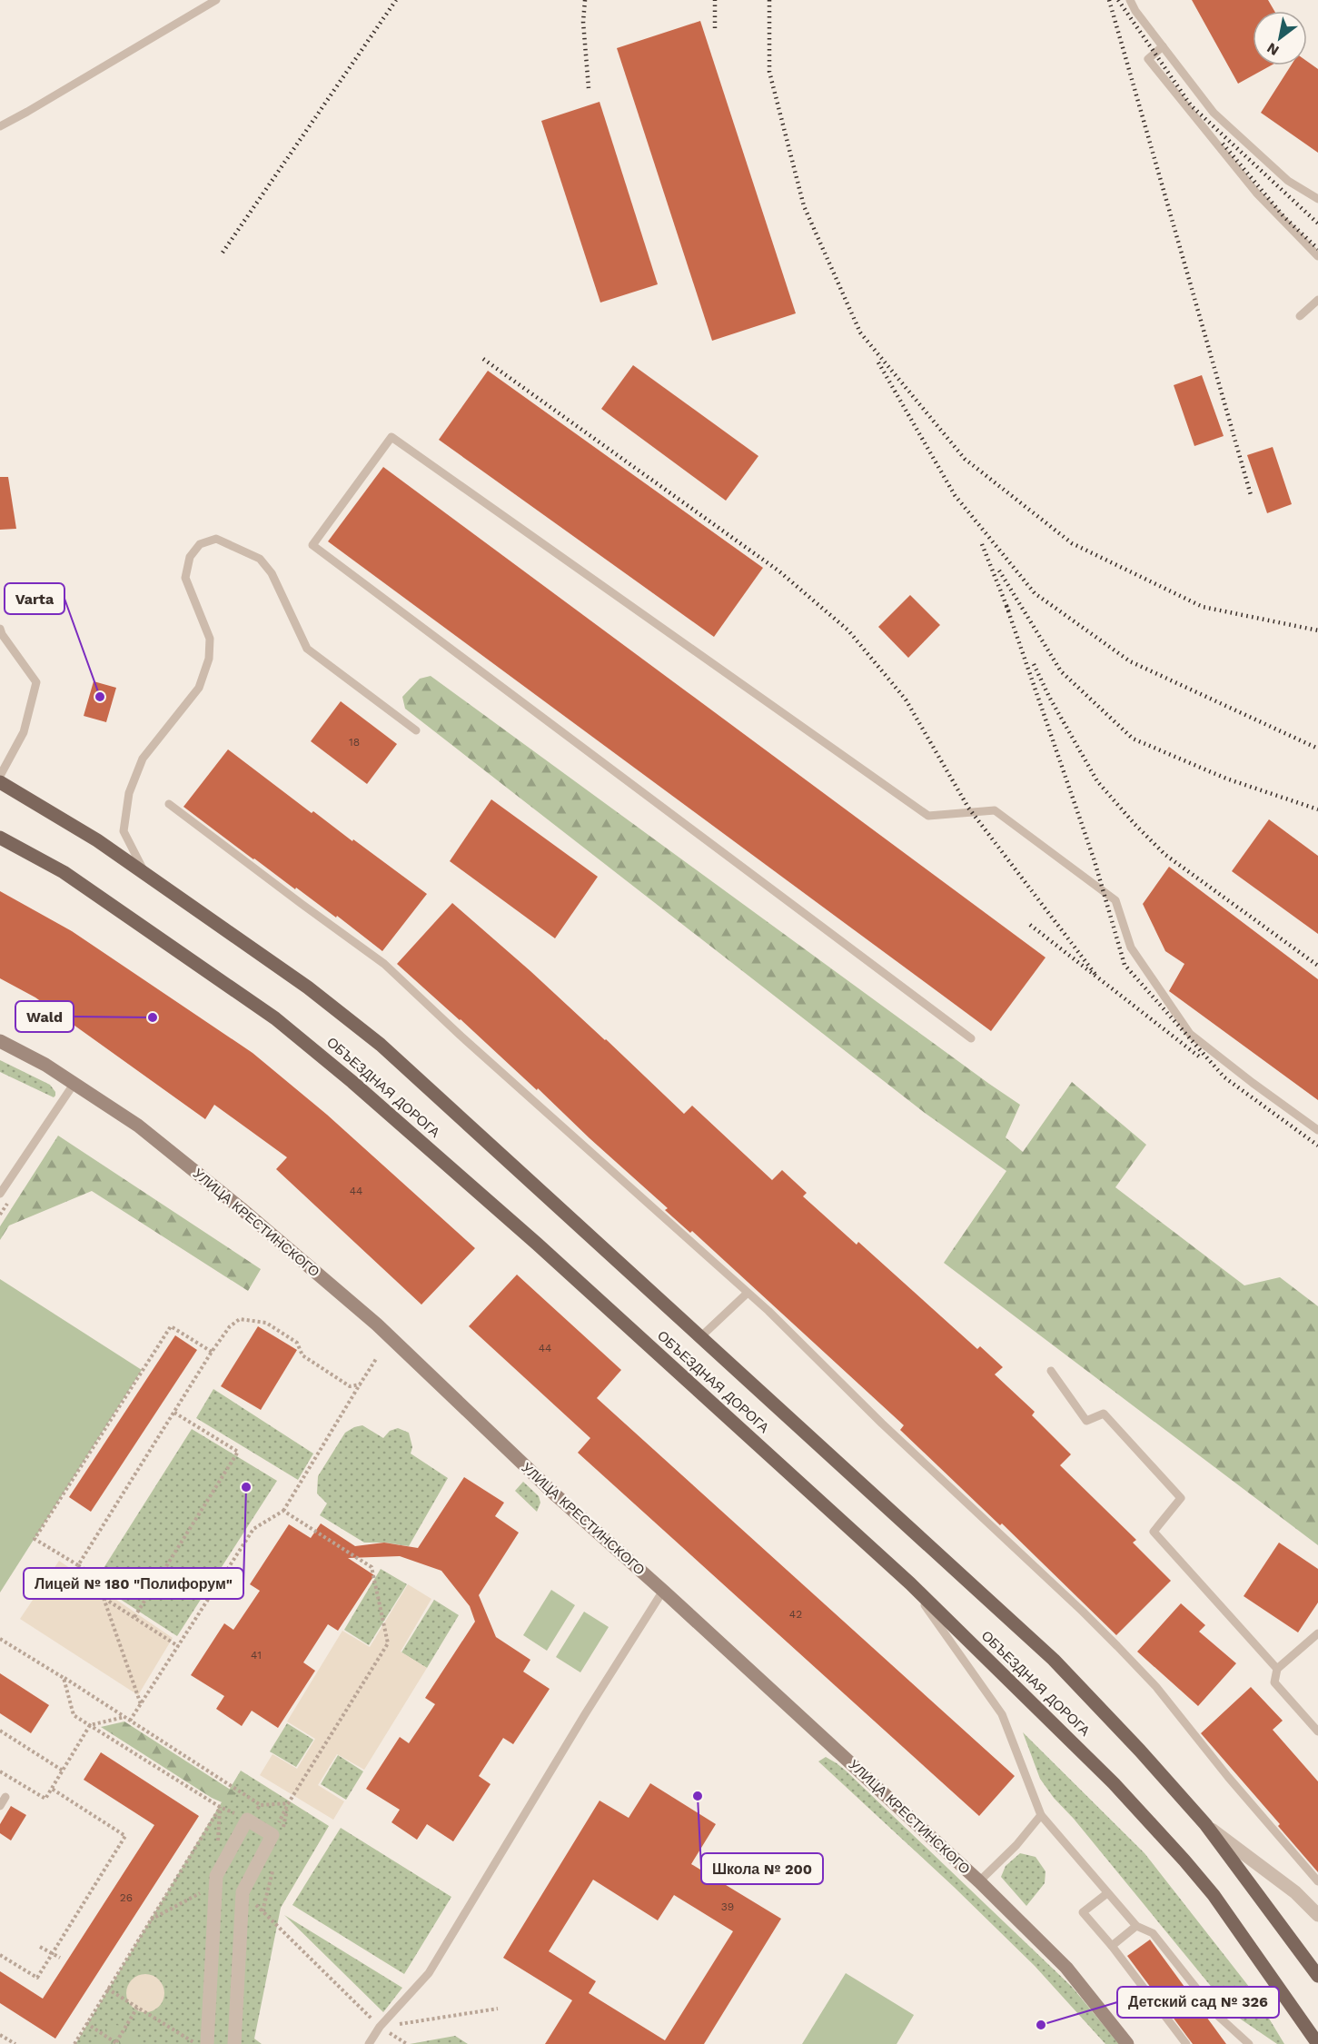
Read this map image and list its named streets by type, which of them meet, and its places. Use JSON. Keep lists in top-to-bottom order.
{
  "streets": {
    "main road": ["ОБЪЕЗДНАЯ ДОРОГА"],
    "street": ["УЛИЦА КРЕСТИНСКОГО"]
  },
  "places": [
    "Varta",
    "Wald",
    "Лицей № 180 \"Полифорум\"",
    "Школа № 200",
    "Детский сад № 326"
  ],
  "house_numbers": [
    "18",
    "44",
    "44",
    "42",
    "41",
    "26",
    "39"
  ],
  "north": "bottom left"
}
